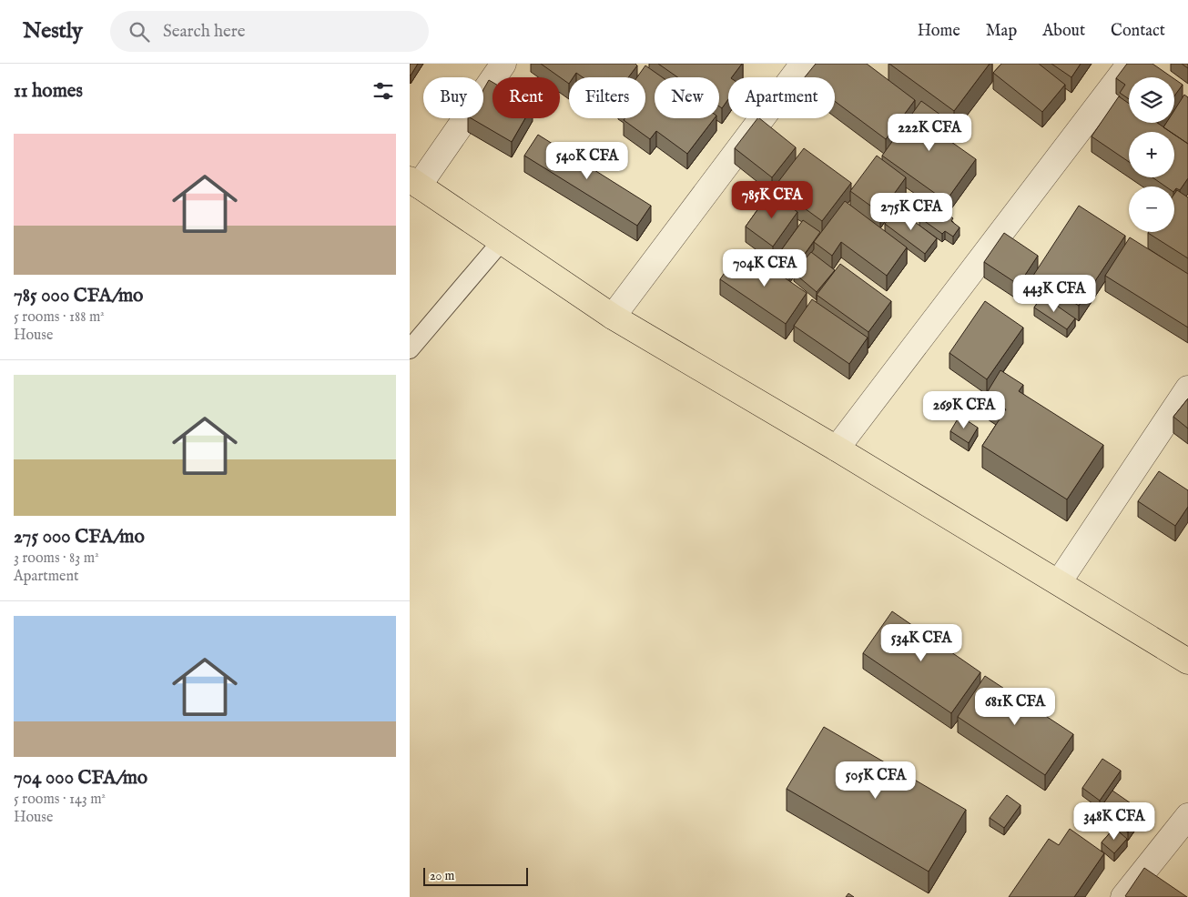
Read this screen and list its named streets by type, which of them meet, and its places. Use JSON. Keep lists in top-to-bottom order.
{
  "scale_bar": "20 m",
  "page": {
    "header": "Nestly",
    "search": "Search here",
    "nav": [
      "Home",
      "Map",
      "About",
      "Contact"
    ],
    "heading": "11 homes",
    "map_buttons": ["+", "−"],
    "chip": [
      "Buy",
      "Rent",
      "Filters",
      "New",
      "Apartment"
    ],
    "price": [
      "222K CFA",
      "540K CFA",
      "785K CFA",
      "275K CFA",
      "704K CFA",
      "443K CFA",
      "269K CFA",
      "534K CFA",
      "681K CFA",
      "505K CFA",
      "348K CFA"
    ],
    "list": [
      {
        "name": "785 000 CFA/mo",
        "note": "5 rooms · 188 m² · House"
      },
      {
        "name": "275 000 CFA/mo",
        "note": "3 rooms · 83 m² · Apartment"
      },
      {
        "name": "704 000 CFA/mo",
        "note": "5 rooms · 143 m² · House"
      }
    ],
    "scale": "20 m"
  }
}
